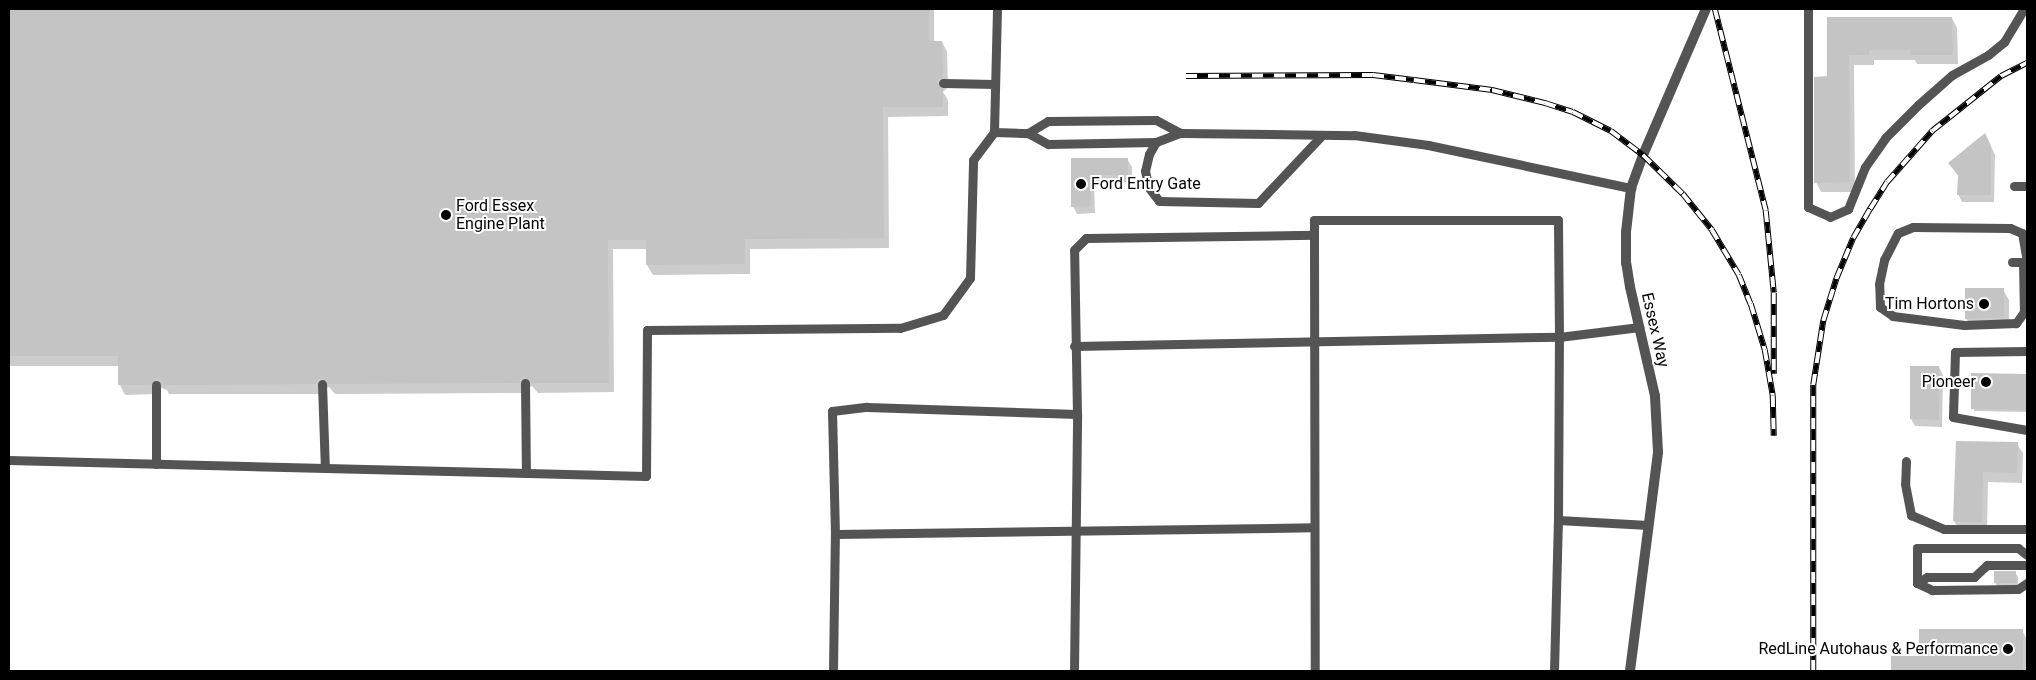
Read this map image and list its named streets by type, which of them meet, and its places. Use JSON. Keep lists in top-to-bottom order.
{
  "streets": {
    "street": ["Essex Way"]
  },
  "places": [
    "Ford Entry Gate",
    "Ford Essex Engine Plant",
    "Tim Hortons",
    "Pioneer",
    "RedLine Autohaus & Performance"
  ]
}
